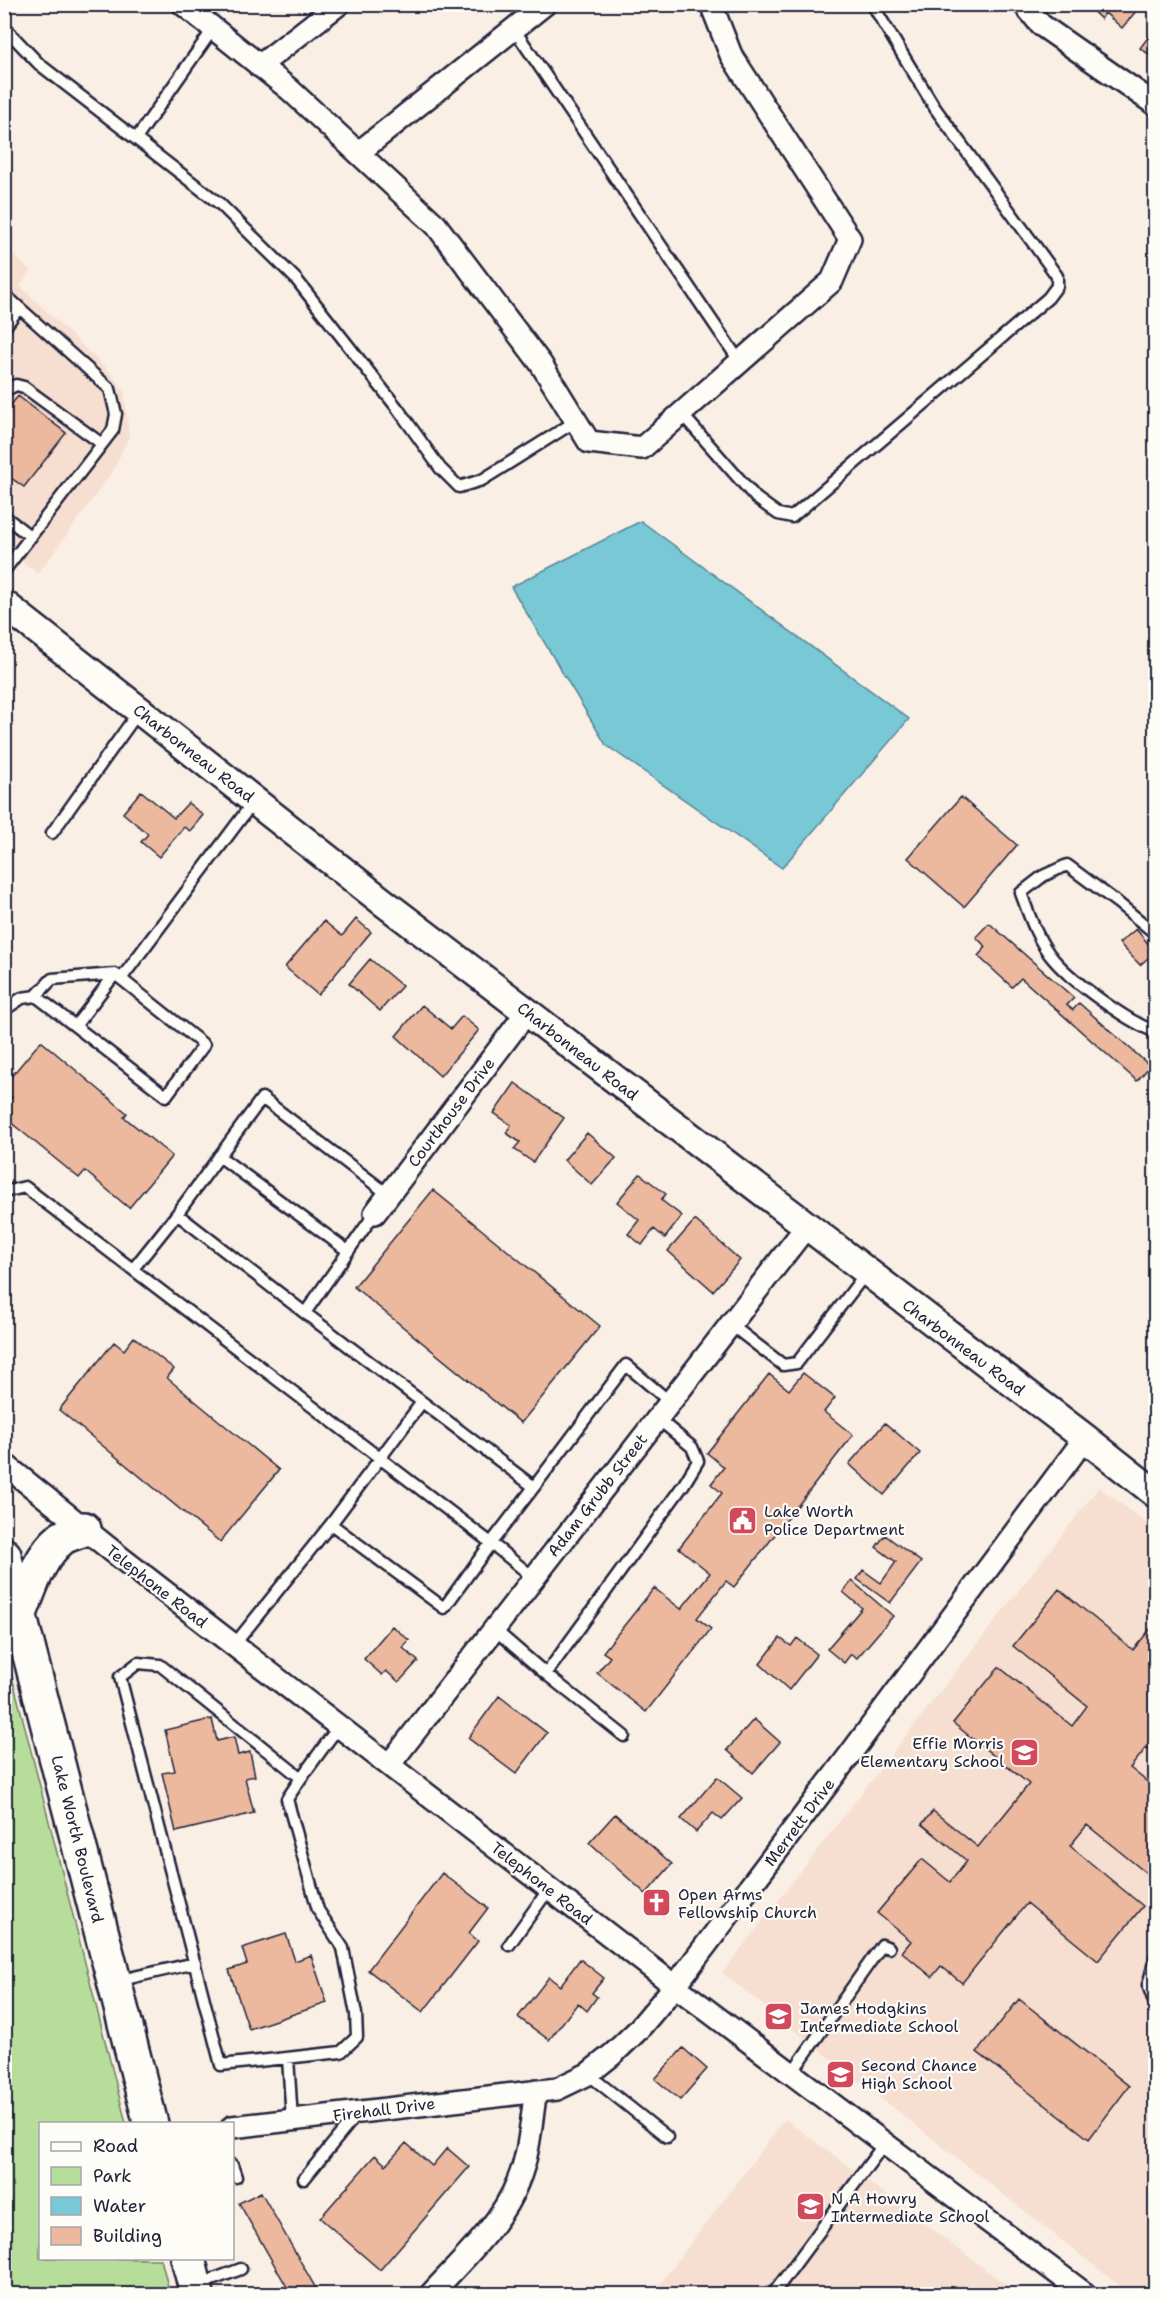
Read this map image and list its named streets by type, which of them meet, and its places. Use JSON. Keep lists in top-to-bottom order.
{
  "streets": {
    "highway": ["Lake Worth Boulevard"],
    "street": [
      "Charbonneau Road",
      "Courthouse Drive",
      "Adam Grubb Street",
      "Telephone Road",
      "Merrett Drive",
      "Firehall Drive"
    ]
  },
  "crossings": [
    ["Charbonneau Road", "Courthouse Drive"],
    ["Charbonneau Road", "Adam Grubb Street"],
    ["Charbonneau Road", "Merrett Drive"],
    ["Adam Grubb Street", "Telephone Road"],
    ["Telephone Road", "Merrett Drive"],
    ["Merrett Drive", "Firehall Drive"]
  ],
  "places": {
    "public building": ["Lake Worth Police Department"],
    "school or university": [
      "Effie Morris Elementary School",
      "James Hodgkins Intermediate School",
      "Second Chance High School",
      "N A Howry Intermediate School"
    ],
    "church": ["Open Arms Fellowship Church"]
  },
  "legend": [
    "Road",
    "Park",
    "Water",
    "Building"
  ]
}
